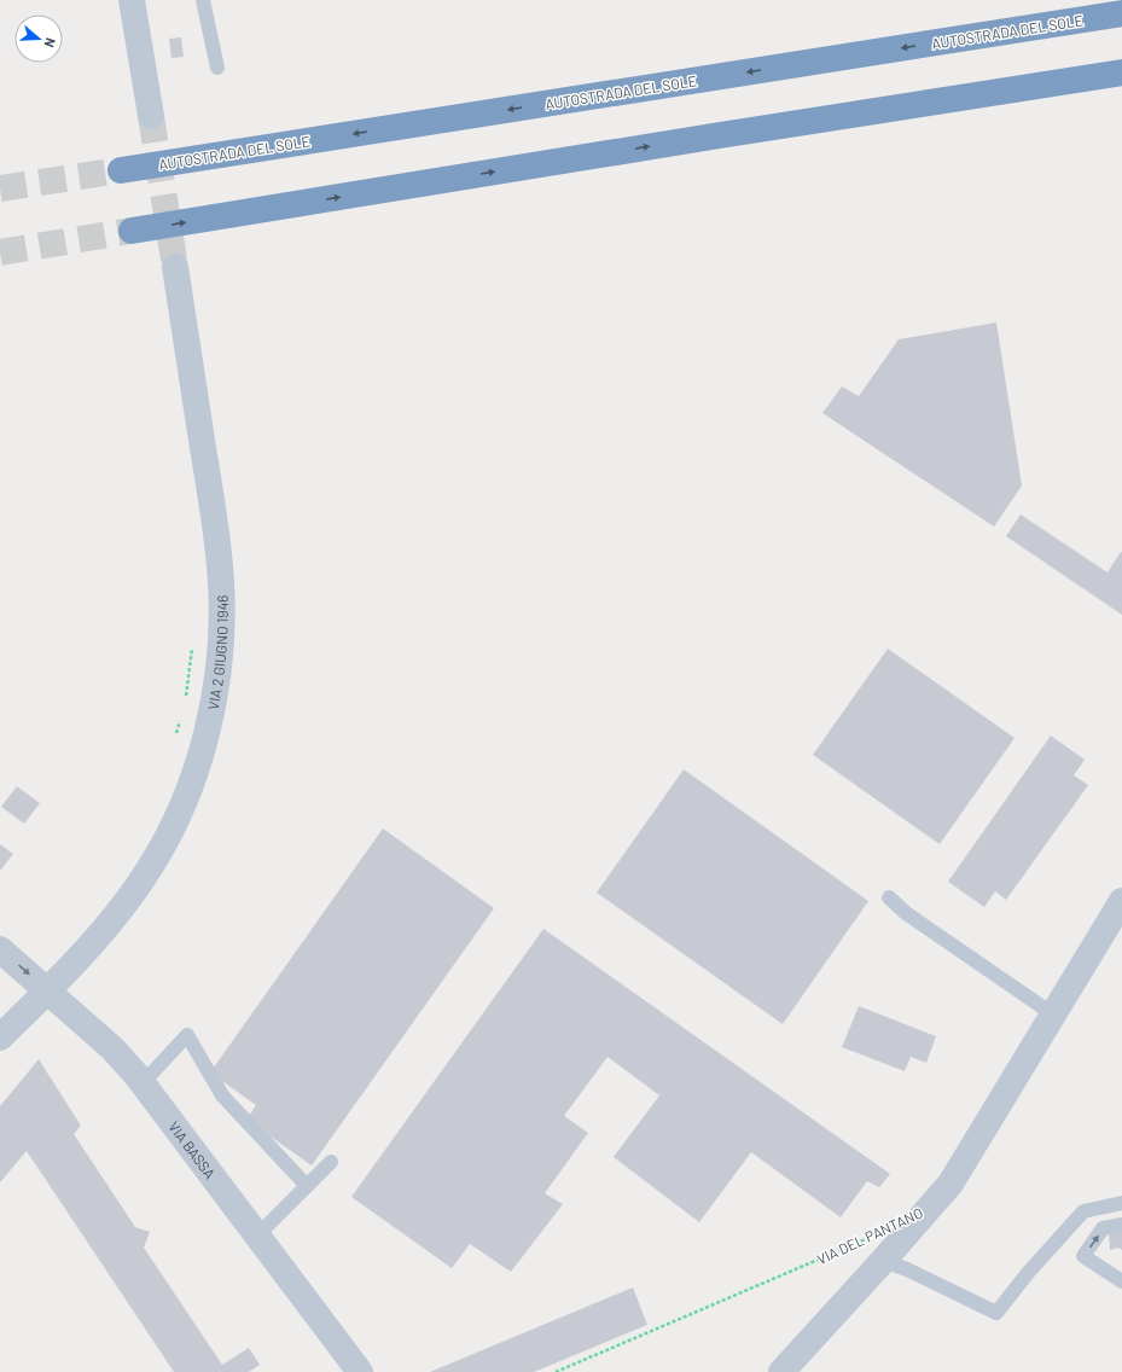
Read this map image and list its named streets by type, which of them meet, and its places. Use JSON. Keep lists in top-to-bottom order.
{
  "streets": {
    "highway": ["AUTOSTRADA DEL SOLE"],
    "street": ["VIA 2 GIUGNO 1946", "VIA BASSA", "VIA DEL PANTANO"]
  },
  "crossings": [
    ["VIA 2 GIUGNO 1946", "VIA BASSA"]
  ],
  "north": "right"
}
